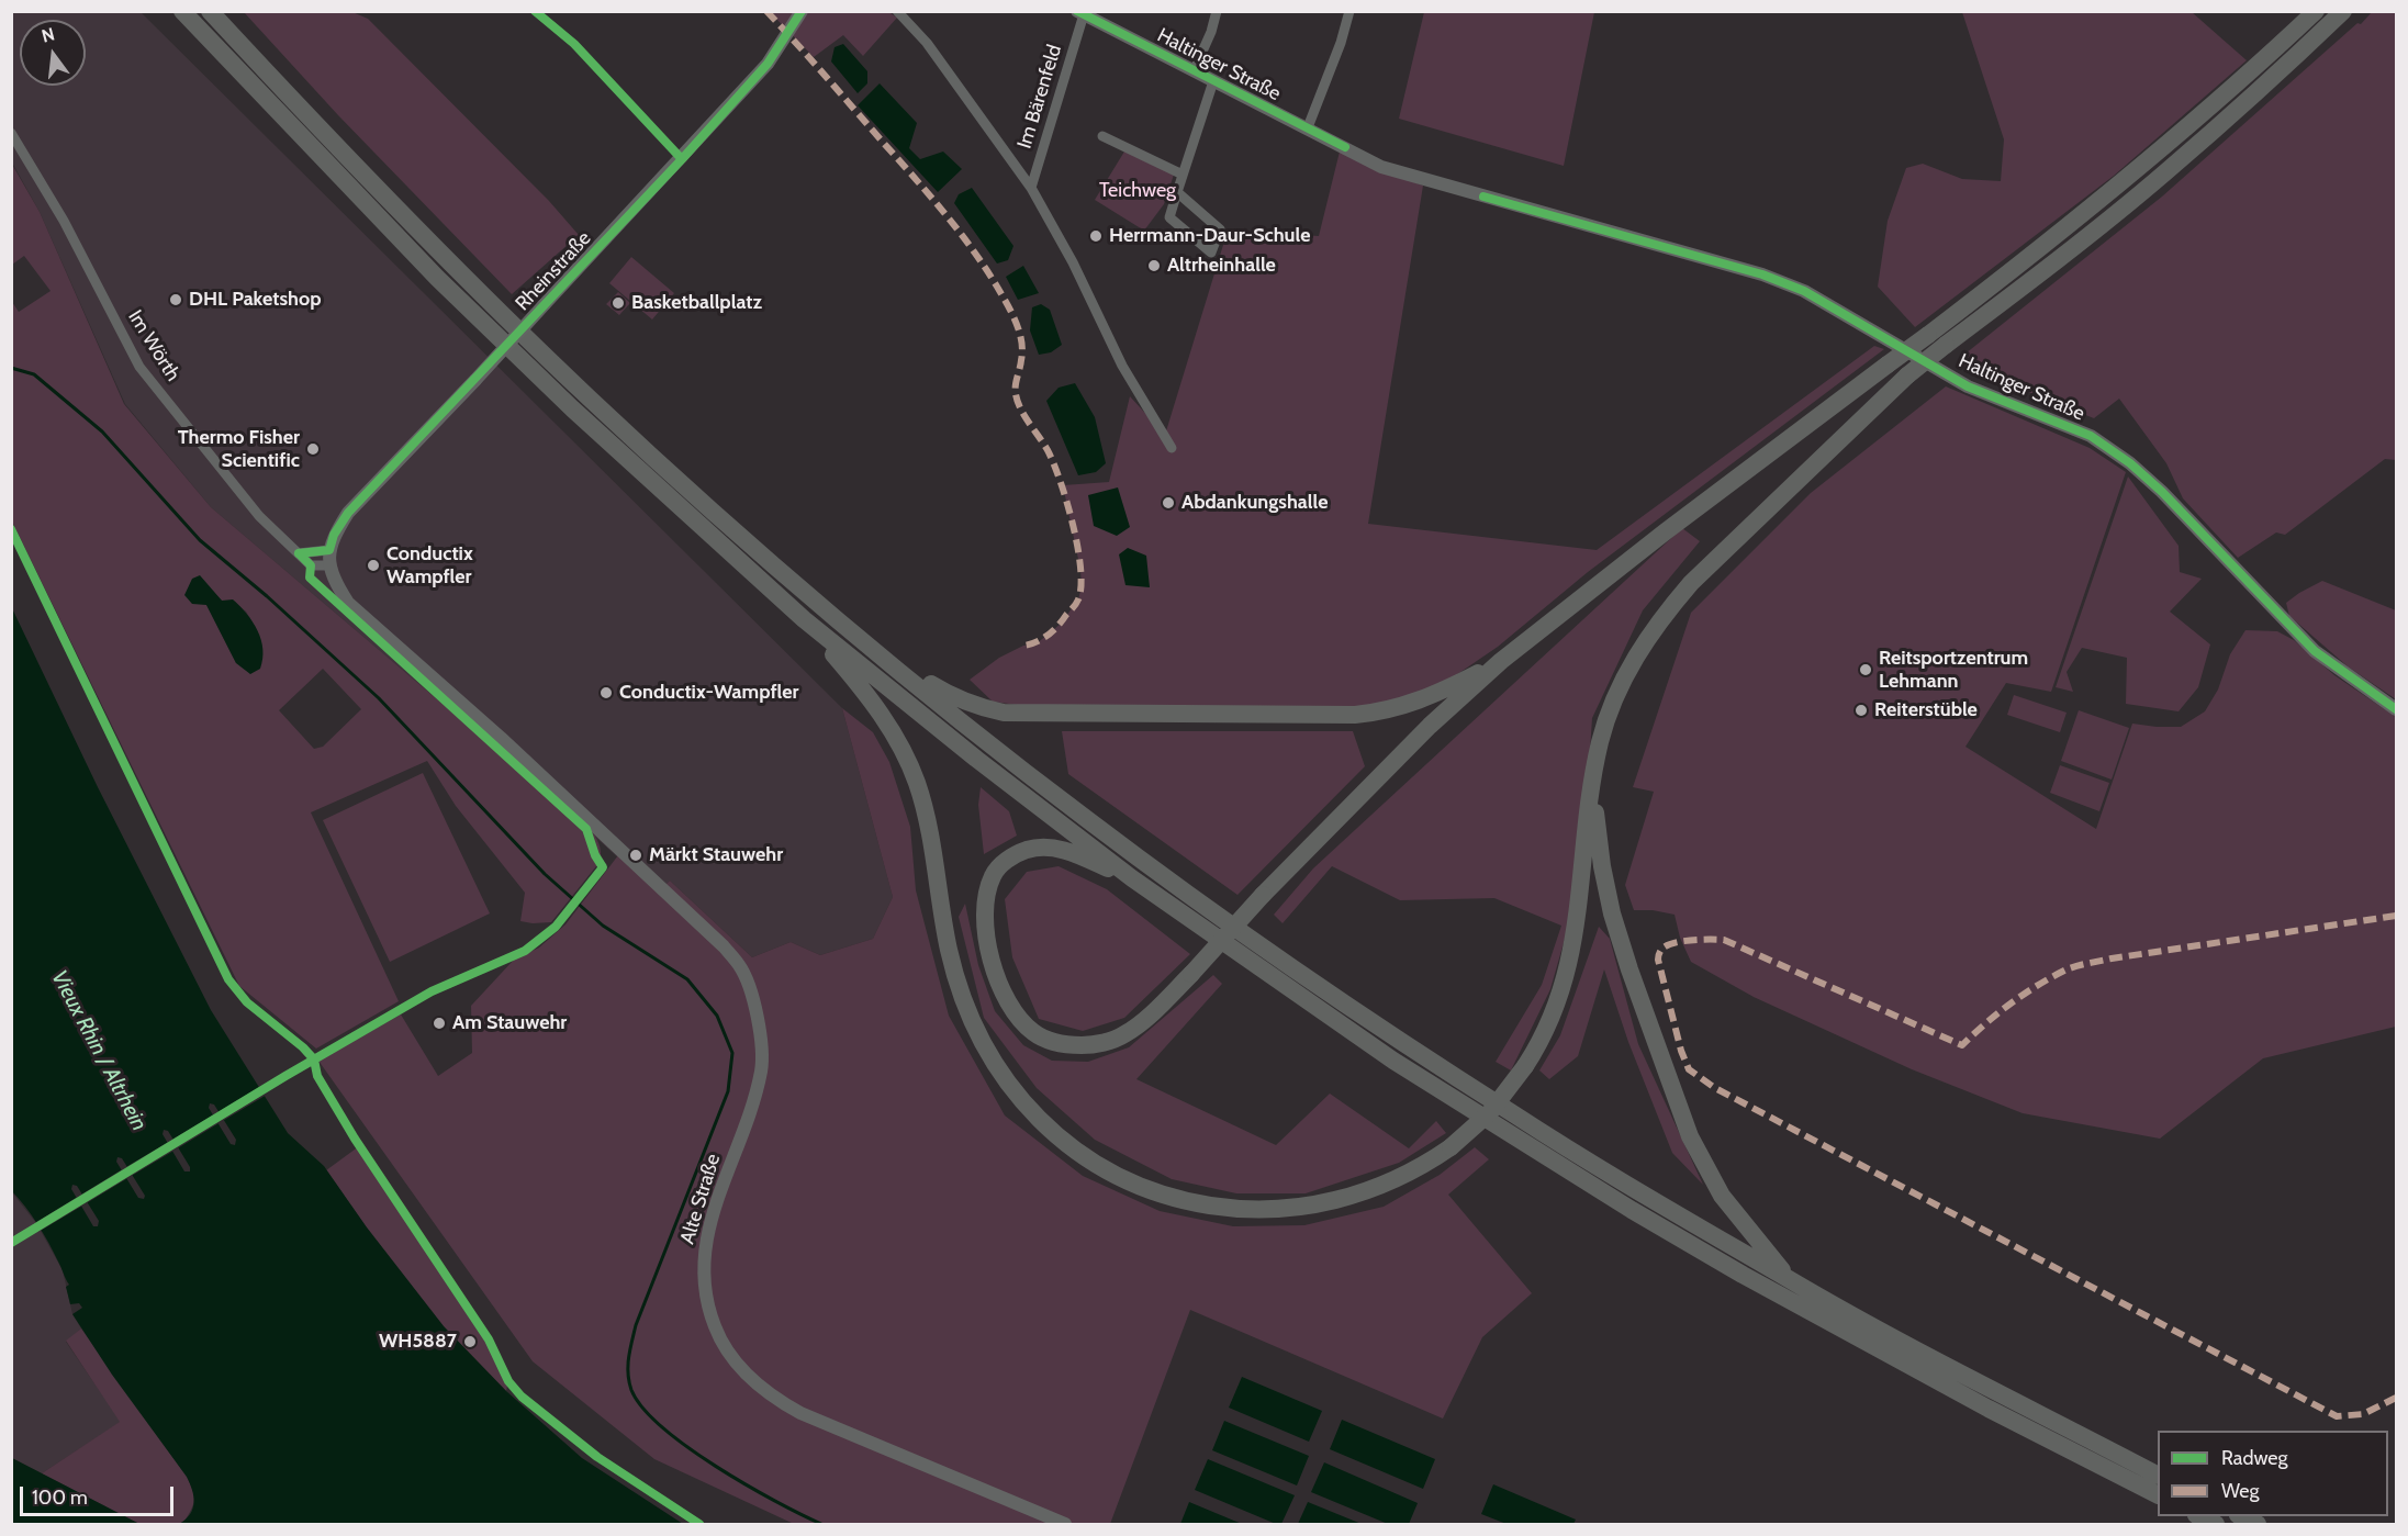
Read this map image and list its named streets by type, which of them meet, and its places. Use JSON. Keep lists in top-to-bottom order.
{
  "streets": {
    "street": [
      "Haltinger Straße",
      "Im Bärenfeld",
      "Rheinstraße",
      "Im Wörth",
      "Alte Straße"
    ]
  },
  "crossings": [
    ["Haltinger Straße", "Im Bärenfeld"],
    ["Rheinstraße", "Im Wörth"],
    ["Rheinstraße", "Alte Straße"]
  ],
  "water": ["Vieux Rhin / Altrhein"],
  "parks": ["Teichweg"],
  "places": [
    "Herrmann-Daur-Schule",
    "Altrheinhalle",
    "DHL Paketshop",
    "Basketballplatz",
    "Thermo Fisher Scientific",
    "Abdankungshalle",
    "Conductix Wampfler",
    "Reitsportzentrum Lehmann",
    "Conductix-Wampfler",
    "Reiterstüble",
    "Märkt Stauwehr",
    "Am Stauwehr",
    "WH5887"
  ],
  "legend": ["Radweg", "Weg"],
  "scale_bar": "100 m",
  "north": "top"
}
